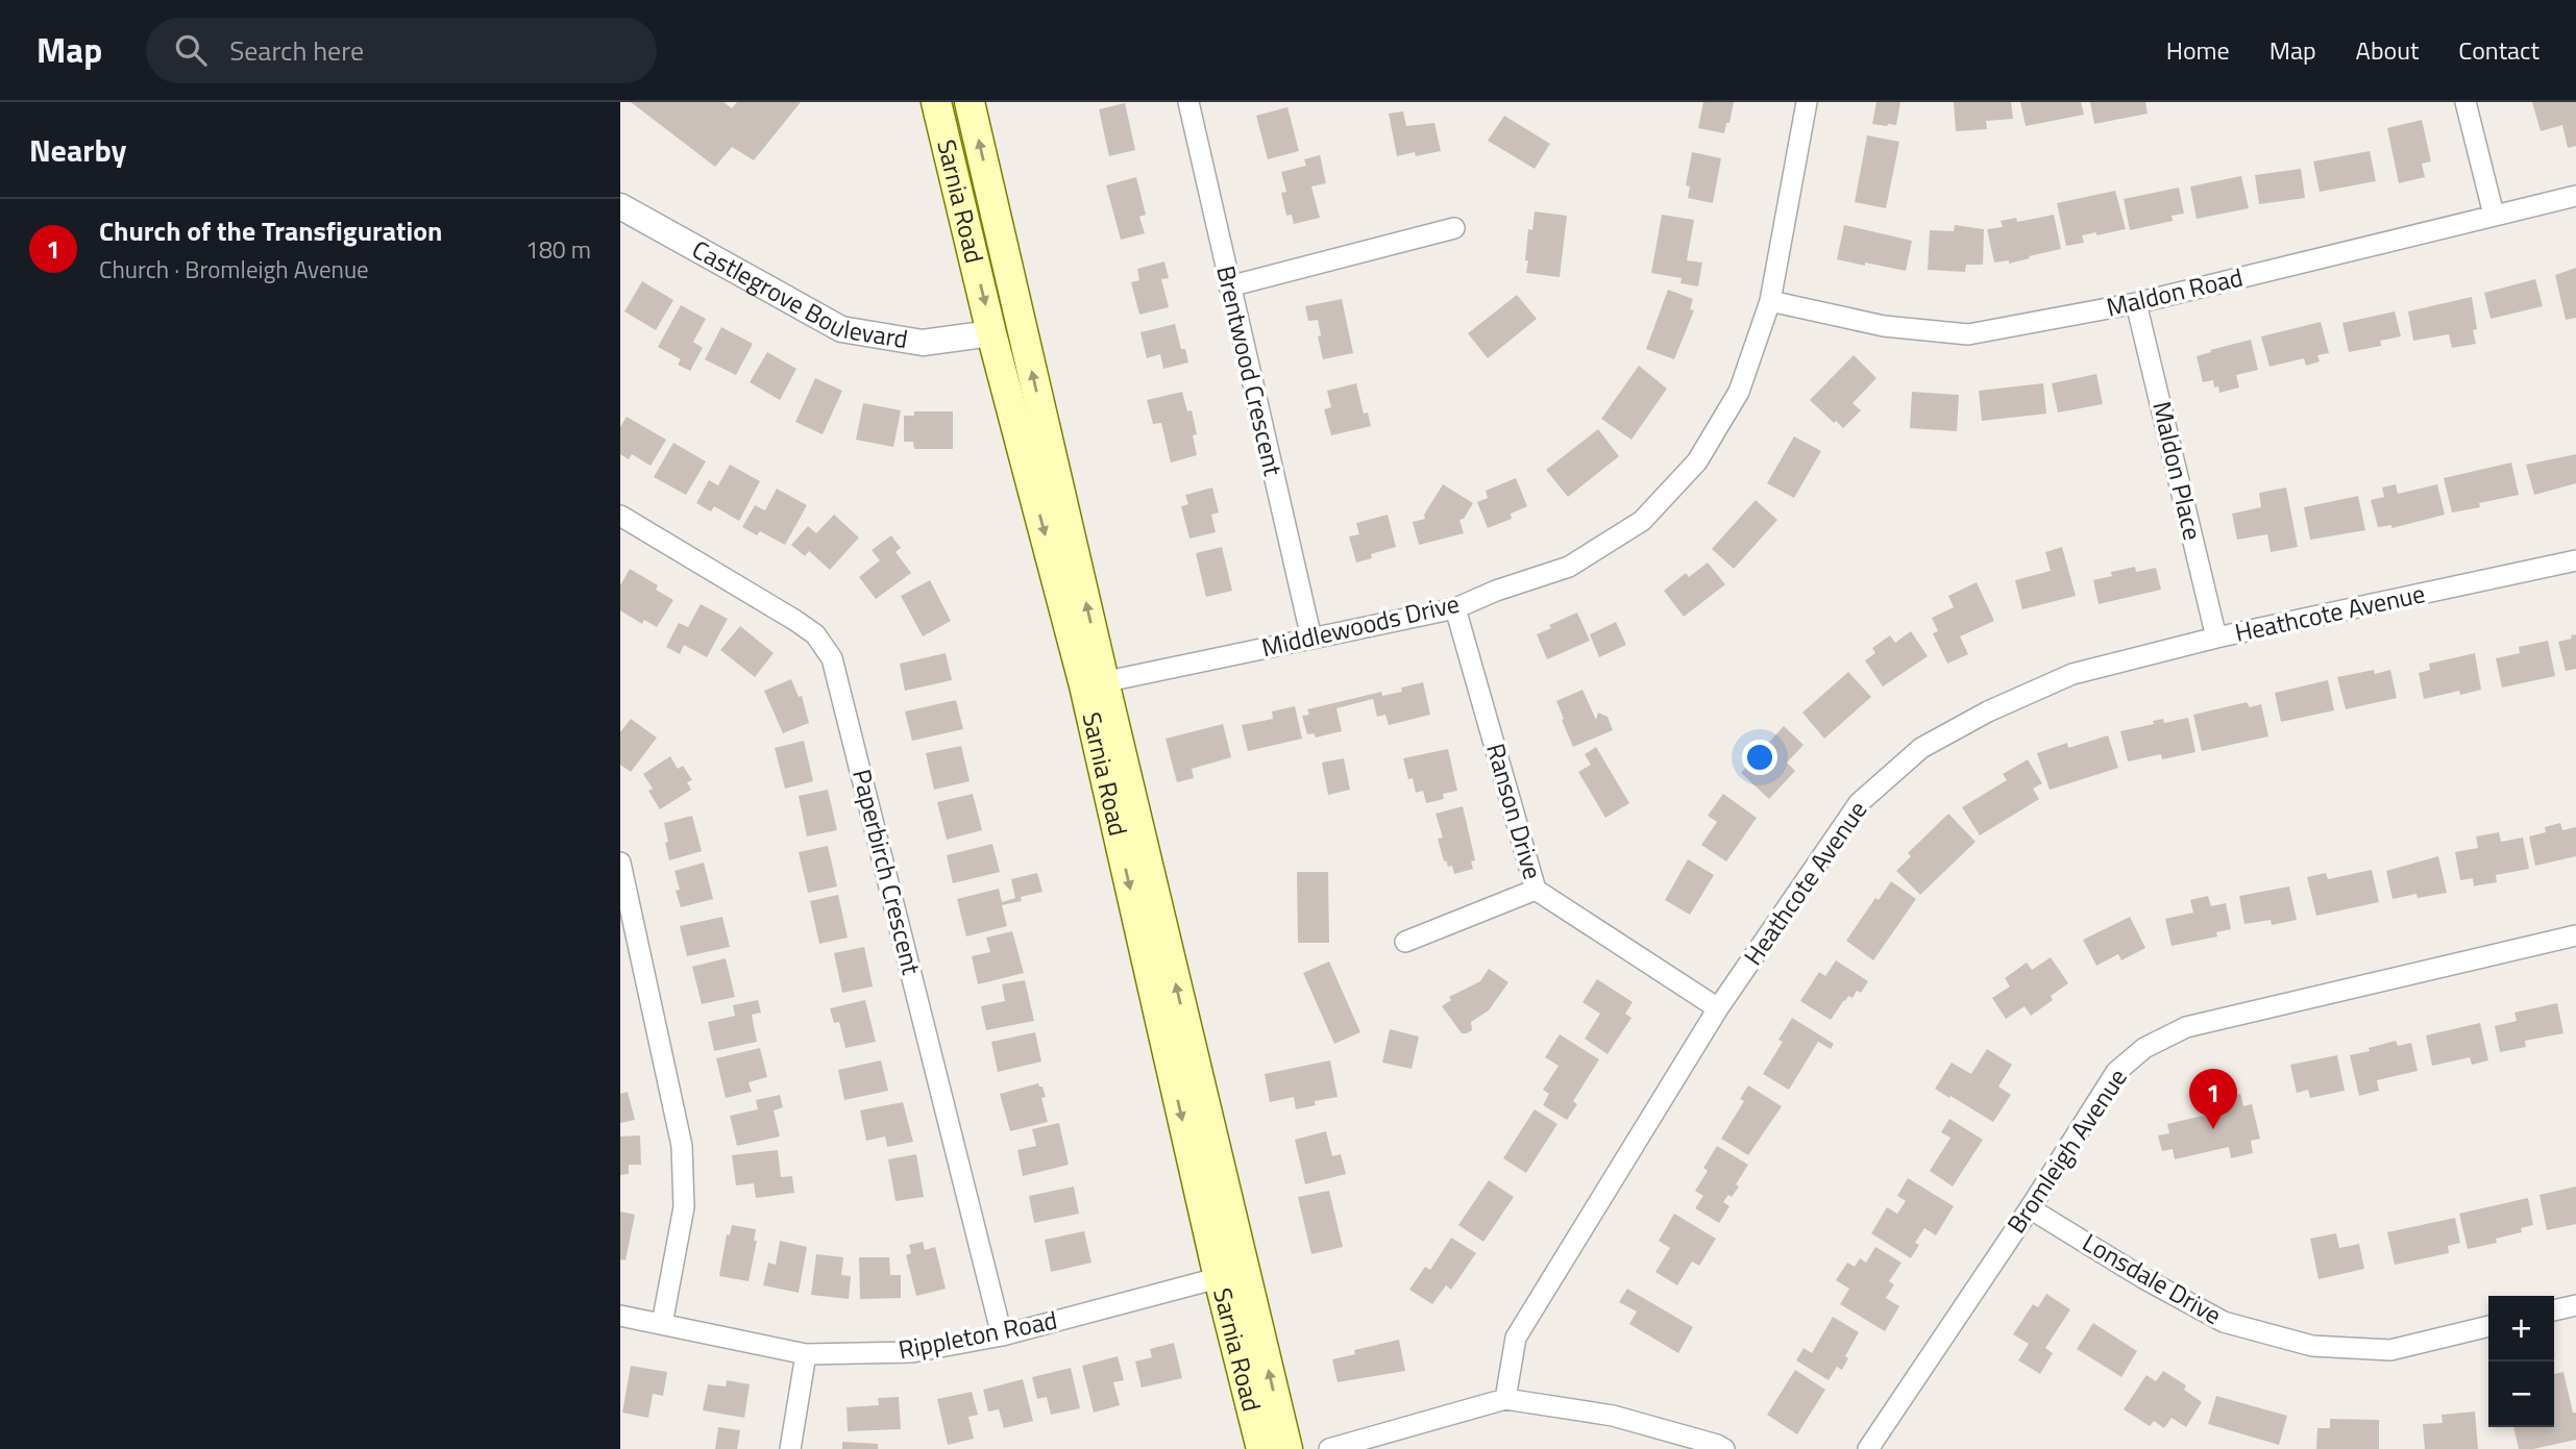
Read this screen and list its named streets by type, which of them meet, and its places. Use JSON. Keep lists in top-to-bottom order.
{
  "streets": {
    "main road": ["Sarnia Road"],
    "street": [
      "Castlegrove Boulevard",
      "Maldon Road",
      "Brentwood Crescent",
      "Maldon Place",
      "Heathcote Avenue",
      "Middlewoods Drive",
      "Ranson Drive",
      "Paperbirch Crescent",
      "Bromleigh Avenue",
      "Lonsdale Drive",
      "Rippleton Road"
    ]
  },
  "crossings": [
    ["Sarnia Road", "Castlegrove Boulevard"],
    ["Sarnia Road", "Middlewoods Drive"],
    ["Sarnia Road", "Rippleton Road"],
    ["Maldon Road", "Maldon Place"],
    ["Maldon Road", "Middlewoods Drive"],
    ["Brentwood Crescent", "Middlewoods Drive"],
    ["Maldon Place", "Heathcote Avenue"],
    ["Heathcote Avenue", "Ranson Drive"],
    ["Middlewoods Drive", "Ranson Drive"],
    ["Paperbirch Crescent", "Rippleton Road"],
    ["Bromleigh Avenue", "Lonsdale Drive"]
  ],
  "page": {
    "header": "Map",
    "search": "Search here",
    "nav": [
      "Home",
      "Map",
      "About",
      "Contact"
    ],
    "heading": "Nearby",
    "list": [
      {
        "mark": "1",
        "name": "Church of the Transfiguration",
        "note": "Church · Bromleigh Avenue",
        "value": "180 m"
      }
    ],
    "pins": "1",
    "map_buttons": ["+", "−"]
  }
}
